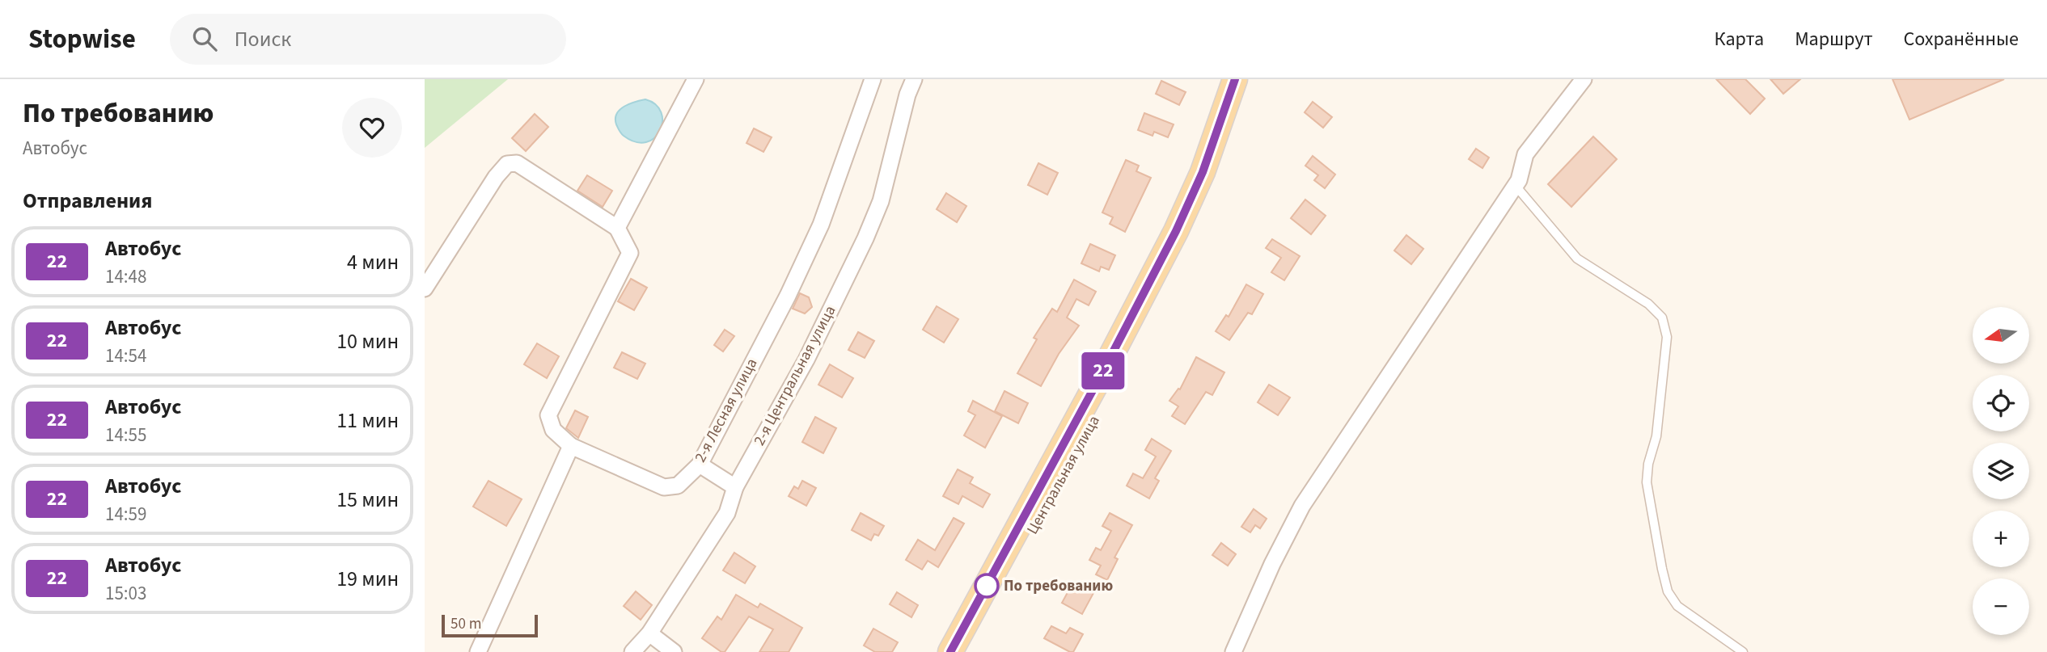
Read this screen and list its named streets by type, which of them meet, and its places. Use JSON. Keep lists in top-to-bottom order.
{
  "streets": {
    "main road": ["Центральная улица"],
    "street": ["2-я Центральная улица", "2-я Лесная улица"]
  },
  "places": ["По требованию"],
  "lines": ["bus line 22"],
  "scale_bar": "50 m",
  "north": "left",
  "page": {
    "header": "Stopwise",
    "search": "Поиск",
    "nav": ["Карта", "Маршрут", "Сохранённые"],
    "heading": [
      ["По требованию", "Автобус"],
      "Отправления"
    ],
    "on_map": "22",
    "list": [
      {
        "mark": "22",
        "name": "Автобус",
        "note": "14:48",
        "value": "4 мин"
      },
      {
        "mark": "22",
        "name": "Автобус",
        "note": "14:54",
        "value": "10 мин"
      },
      {
        "mark": "22",
        "name": "Автобус",
        "note": "14:55",
        "value": "11 мин"
      },
      {
        "mark": "22",
        "name": "Автобус",
        "note": "14:59",
        "value": "15 мин"
      },
      {
        "mark": "22",
        "name": "Автобус",
        "note": "15:03",
        "value": "19 мин"
      }
    ],
    "map_buttons": ["+", "−"],
    "scale": "50 m"
  }
}
